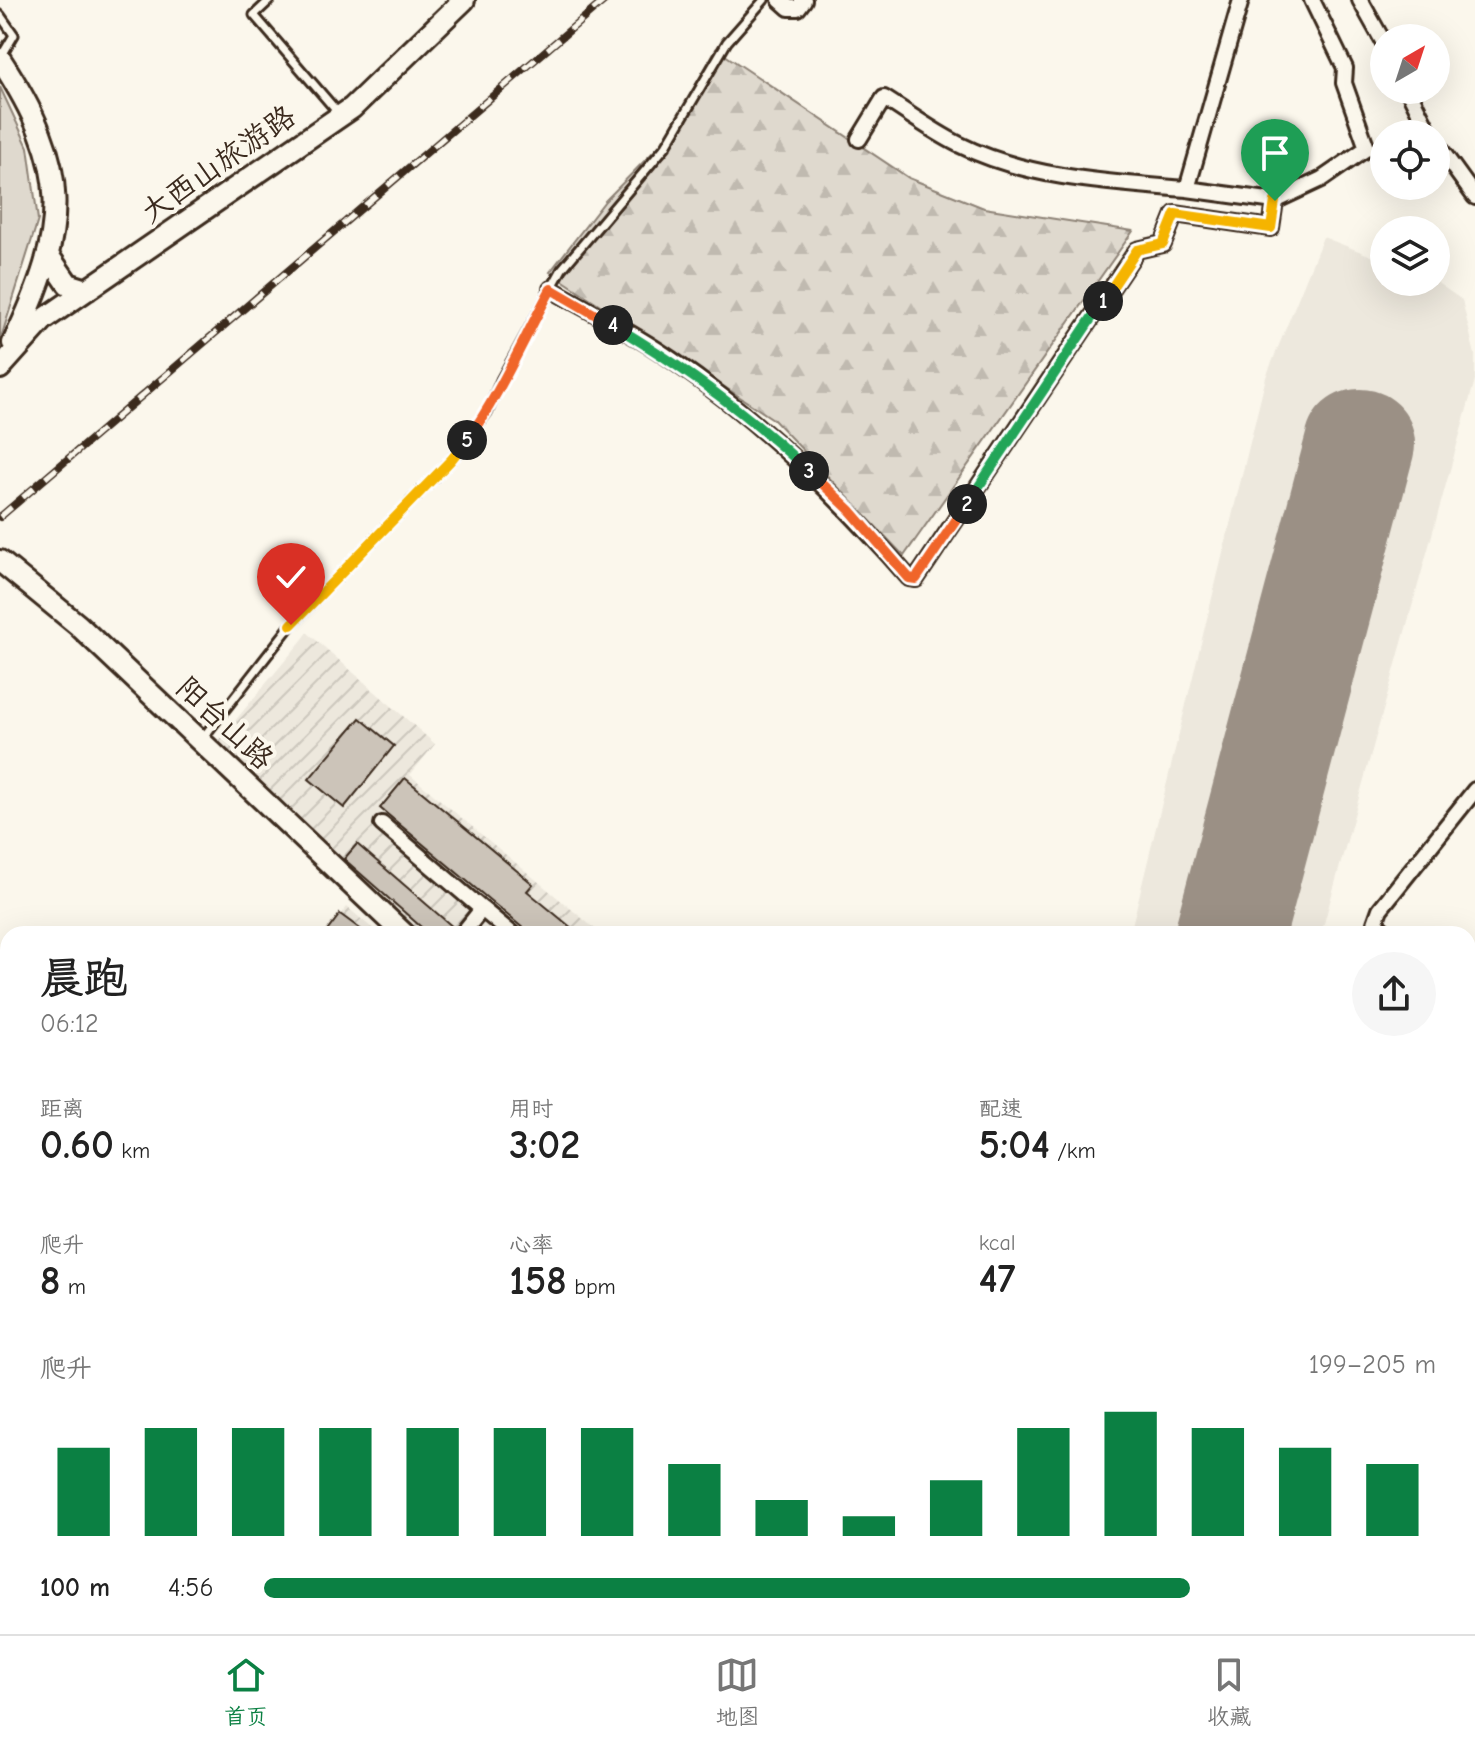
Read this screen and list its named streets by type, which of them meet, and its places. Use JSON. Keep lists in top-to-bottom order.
{
  "streets": {
    "street": ["大西山旅游路", "阳台山路"]
  },
  "north": "top right",
  "page": {
    "pins": [
      "1",
      "4",
      "5",
      "3",
      "2"
    ],
    "heading": ["晨跑", "06:12"],
    "stats": [
      ["距离", "0.60 km"],
      ["用时", "3:02"],
      ["配速", "5:04 /km"],
      ["爬升", "8 m"],
      ["心率", "158 bpm"],
      ["kcal", "47"]
    ],
    "chart": ["爬升", "199–205 m"],
    "list": [
      {
        "name": "100 m",
        "note": "4:56"
      }
    ],
    "tabs": ["首页", "地图", "收藏"]
  }
}
